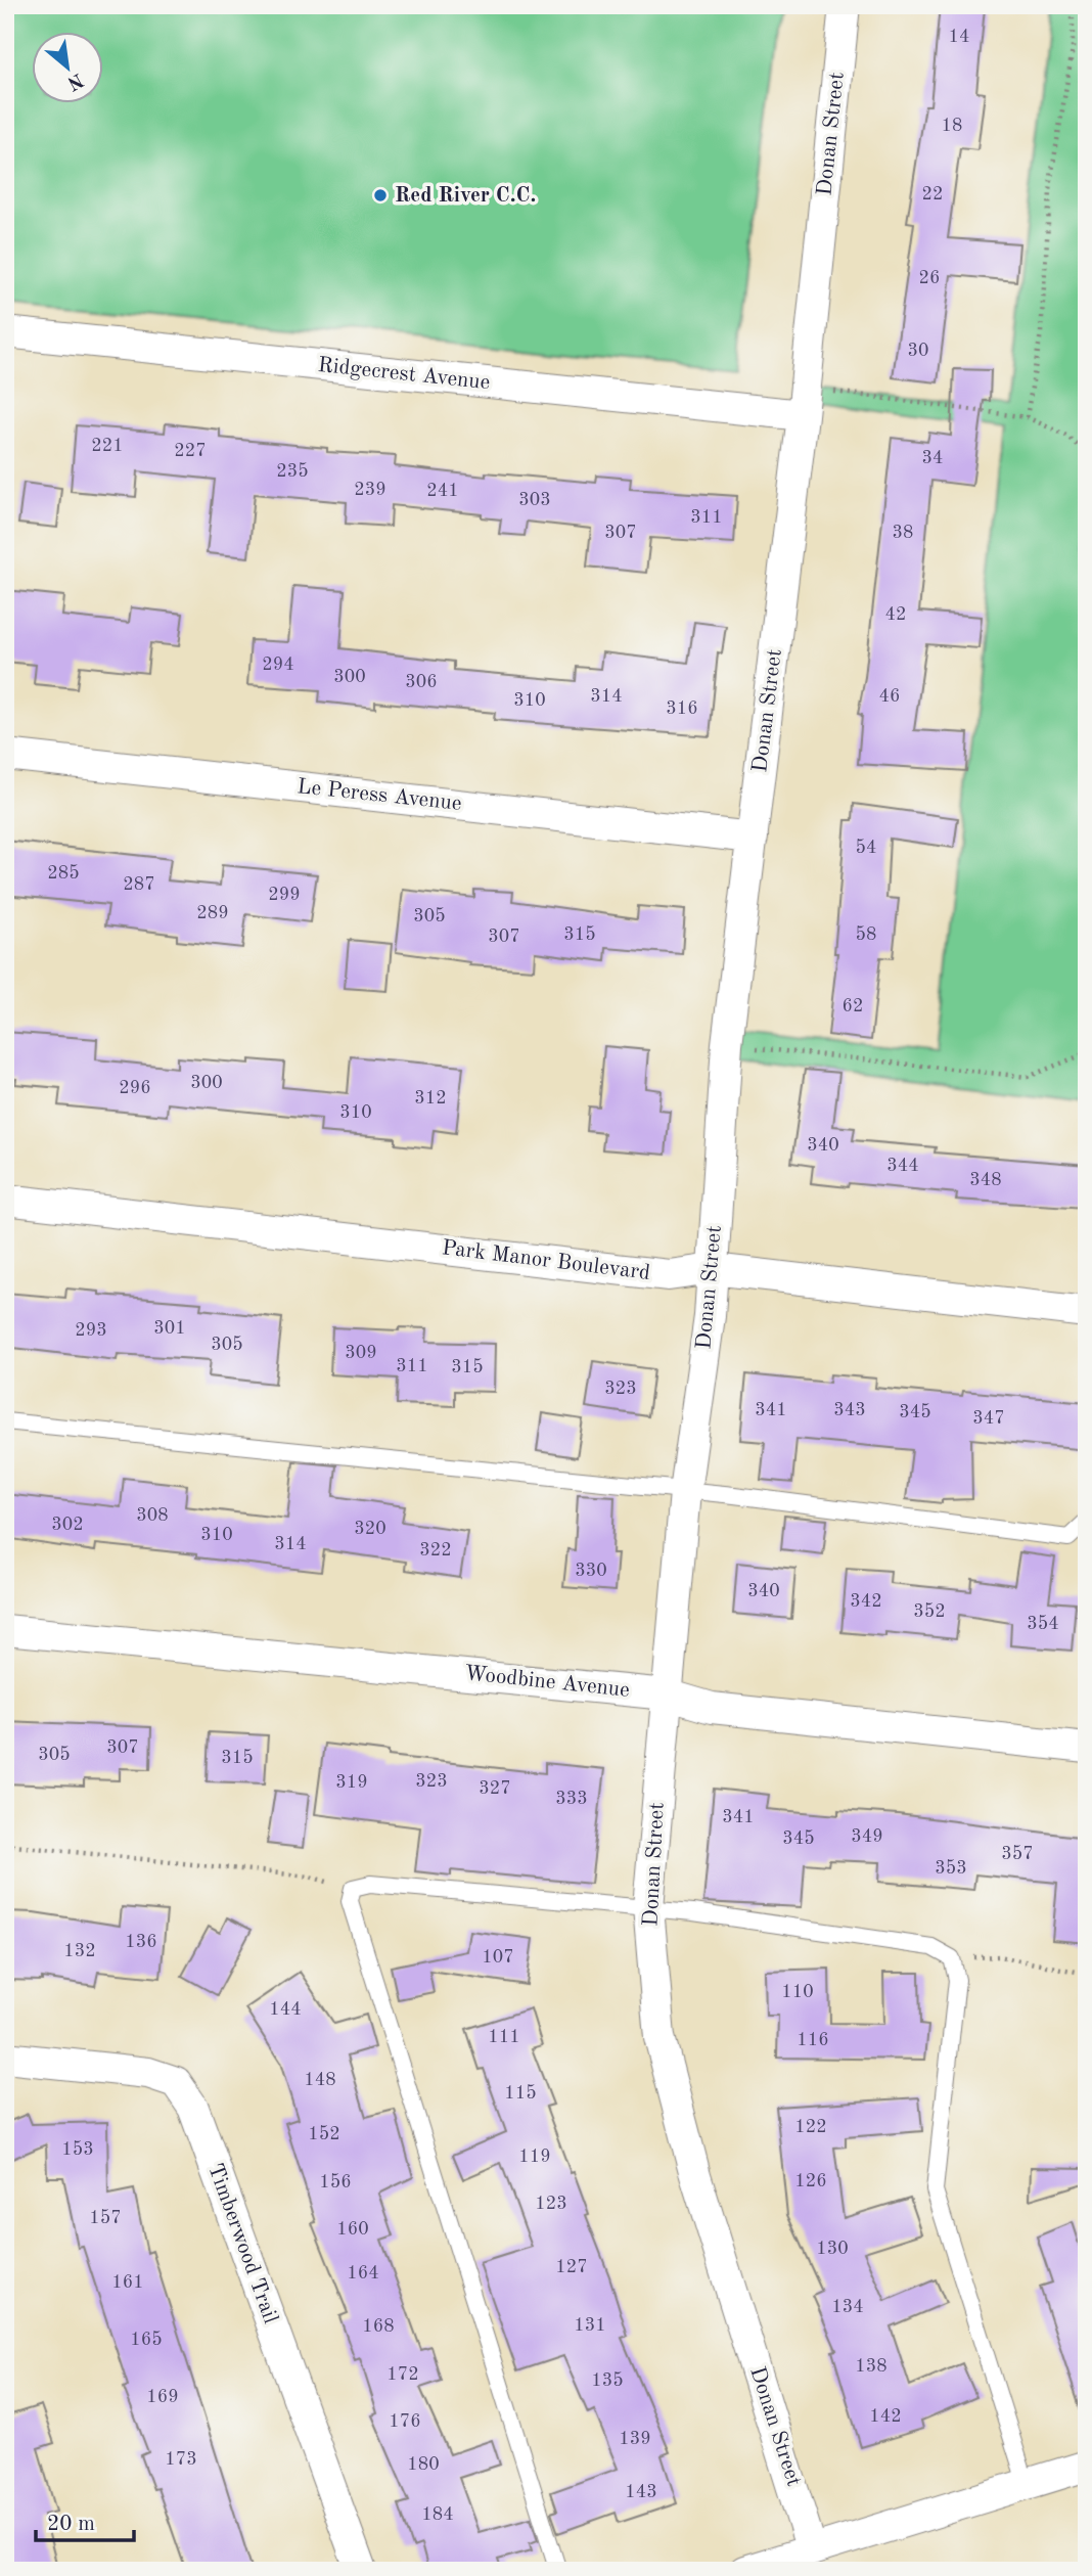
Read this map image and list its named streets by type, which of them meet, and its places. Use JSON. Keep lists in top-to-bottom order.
{
  "streets": {
    "street": [
      "Donan Street",
      "Ridgecrest Avenue",
      "Le Peress Avenue",
      "Park Manor Boulevard",
      "Woodbine Avenue",
      "Timberwood Trail"
    ]
  },
  "crossings": [
    ["Donan Street", "Ridgecrest Avenue"],
    ["Donan Street", "Le Peress Avenue"],
    ["Donan Street", "Park Manor Boulevard"],
    ["Donan Street", "Woodbine Avenue"]
  ],
  "places": ["Red River C.C."],
  "house_numbers": [
    "14",
    "18",
    "22",
    "26",
    "30",
    "221",
    "227",
    "34",
    "235",
    "239",
    "241",
    "303",
    "311",
    "307",
    "38",
    "42",
    "294",
    "300",
    "306",
    "314",
    "46",
    "310",
    "316",
    "54",
    "285",
    "287",
    "299",
    "289",
    "305",
    "315",
    "58",
    "307",
    "62",
    "300",
    "296",
    "312",
    "310",
    "340",
    "344",
    "348",
    "301",
    "293",
    "305",
    "309",
    "311",
    "315",
    "323",
    "341",
    "343",
    "345",
    "347",
    "308",
    "302",
    "320",
    "310",
    "314",
    "322",
    "330",
    "340",
    "342",
    "352",
    "354",
    "307",
    "305",
    "315",
    "323",
    "319",
    "327",
    "333",
    "341",
    "349",
    "345",
    "357",
    "353",
    "136",
    "132",
    "107",
    "110",
    "144",
    "111",
    "116",
    "148",
    "115",
    "122",
    "152",
    "153",
    "119",
    "126",
    "156",
    "123",
    "157",
    "160",
    "130",
    "127",
    "164",
    "161",
    "134",
    "131",
    "168",
    "165",
    "138",
    "172",
    "135",
    "169",
    "142",
    "176",
    "139",
    "173",
    "180",
    "143",
    "184"
  ],
  "scale_bar": "20 m",
  "north": "bottom right"
}
